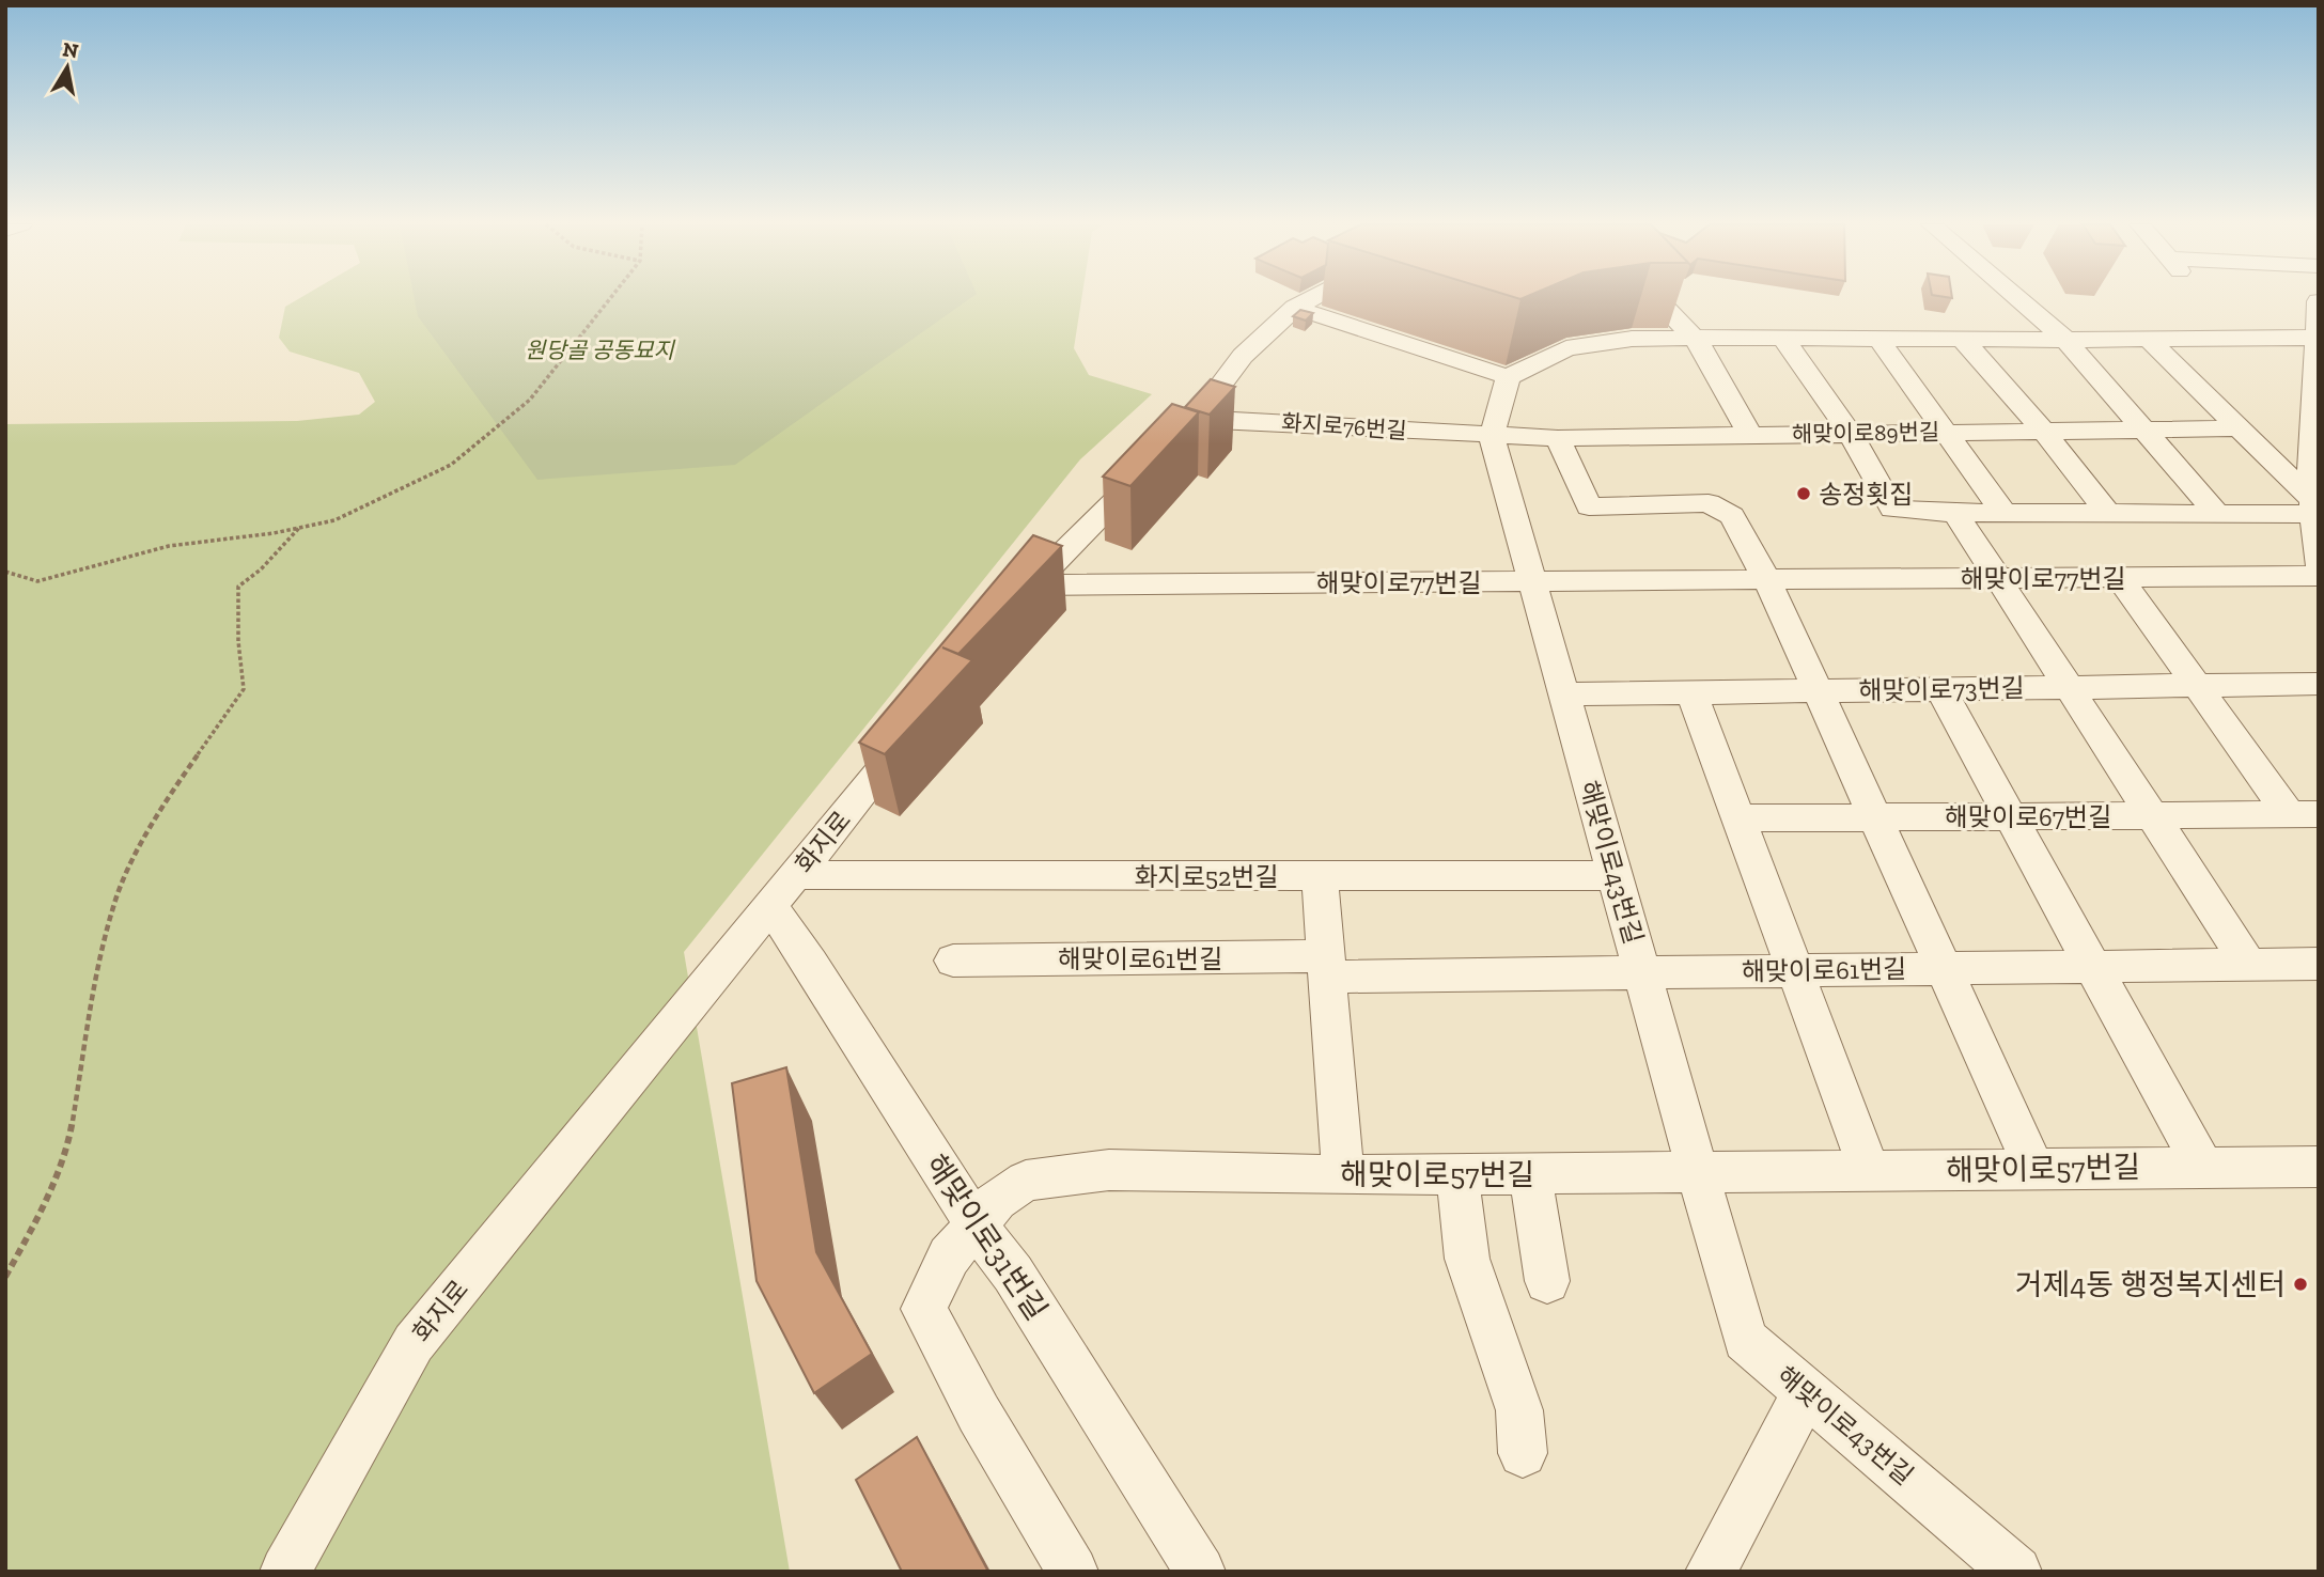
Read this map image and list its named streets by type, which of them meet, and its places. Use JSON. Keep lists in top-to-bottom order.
{
  "streets": {
    "street": [
      "화지로76번길",
      "해맞이로89번길",
      "해맞이로77번길",
      "해맞이로73번길",
      "해맞이로67번길",
      "화지로",
      "해맞이로43번길",
      "화지로52번길",
      "해맞이로61번길",
      "해맞이로57번길",
      "해맞이로31번길"
    ]
  },
  "crossings": [
    ["화지로76번길", "해맞이로89번길"],
    ["화지로76번길", "해맞이로77번길"],
    ["화지로76번길", "해맞이로43번길"],
    ["해맞이로89번길", "해맞이로43번길"],
    ["해맞이로77번길", "해맞이로43번길"],
    ["해맞이로73번길", "해맞이로43번길"],
    ["화지로", "화지로52번길"],
    ["화지로", "해맞이로31번길"],
    ["해맞이로43번길", "화지로52번길"],
    ["해맞이로43번길", "해맞이로61번길"],
    ["해맞이로43번길", "해맞이로57번길"],
    ["화지로52번길", "해맞이로31번길"],
    ["해맞이로57번길", "해맞이로31번길"]
  ],
  "parks": ["원당골 공동묘지"],
  "places": ["송정횟집", "거제4동 행정복지센터"],
  "north": "top"
}
